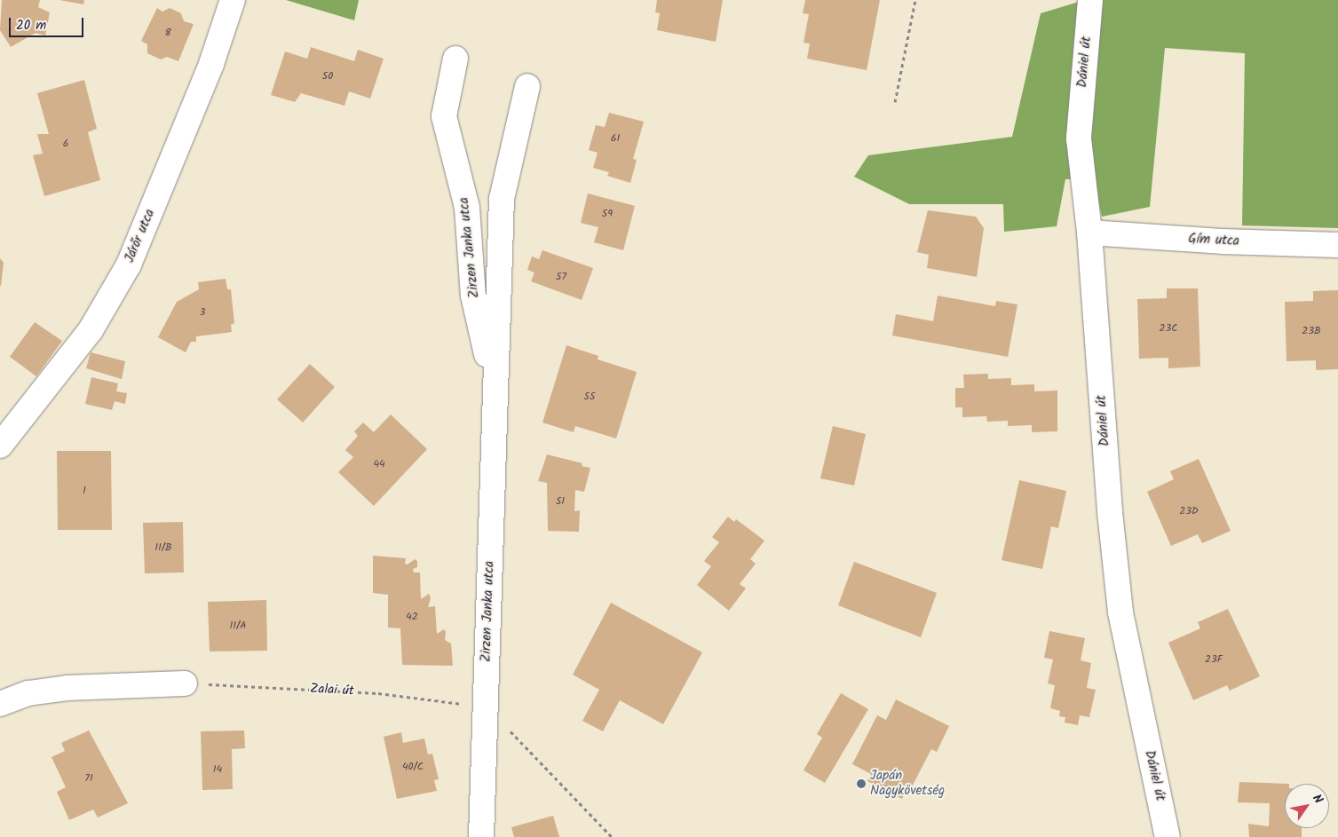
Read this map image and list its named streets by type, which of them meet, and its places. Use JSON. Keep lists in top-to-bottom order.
{
  "streets": {
    "street": [
      "Dániel út",
      "Járőr utca",
      "Gím utca",
      "Zirzen Janka utca"
    ],
    "path": ["Zalai út"]
  },
  "crossings": [
    ["Dániel út", "Gím utca"],
    ["Zirzen Janka utca", "Zalai út"]
  ],
  "places": ["Japán Nagykövetség"],
  "house_numbers": [
    "8",
    "50",
    "61",
    "6",
    "59",
    "57",
    "3",
    "23C",
    "23B",
    "55",
    "44",
    "1",
    "51",
    "23D",
    "11/B",
    "42",
    "11/A",
    "23F",
    "40/C",
    "14",
    "71"
  ],
  "scale_bar": "20 m",
  "north": "top right"
}
